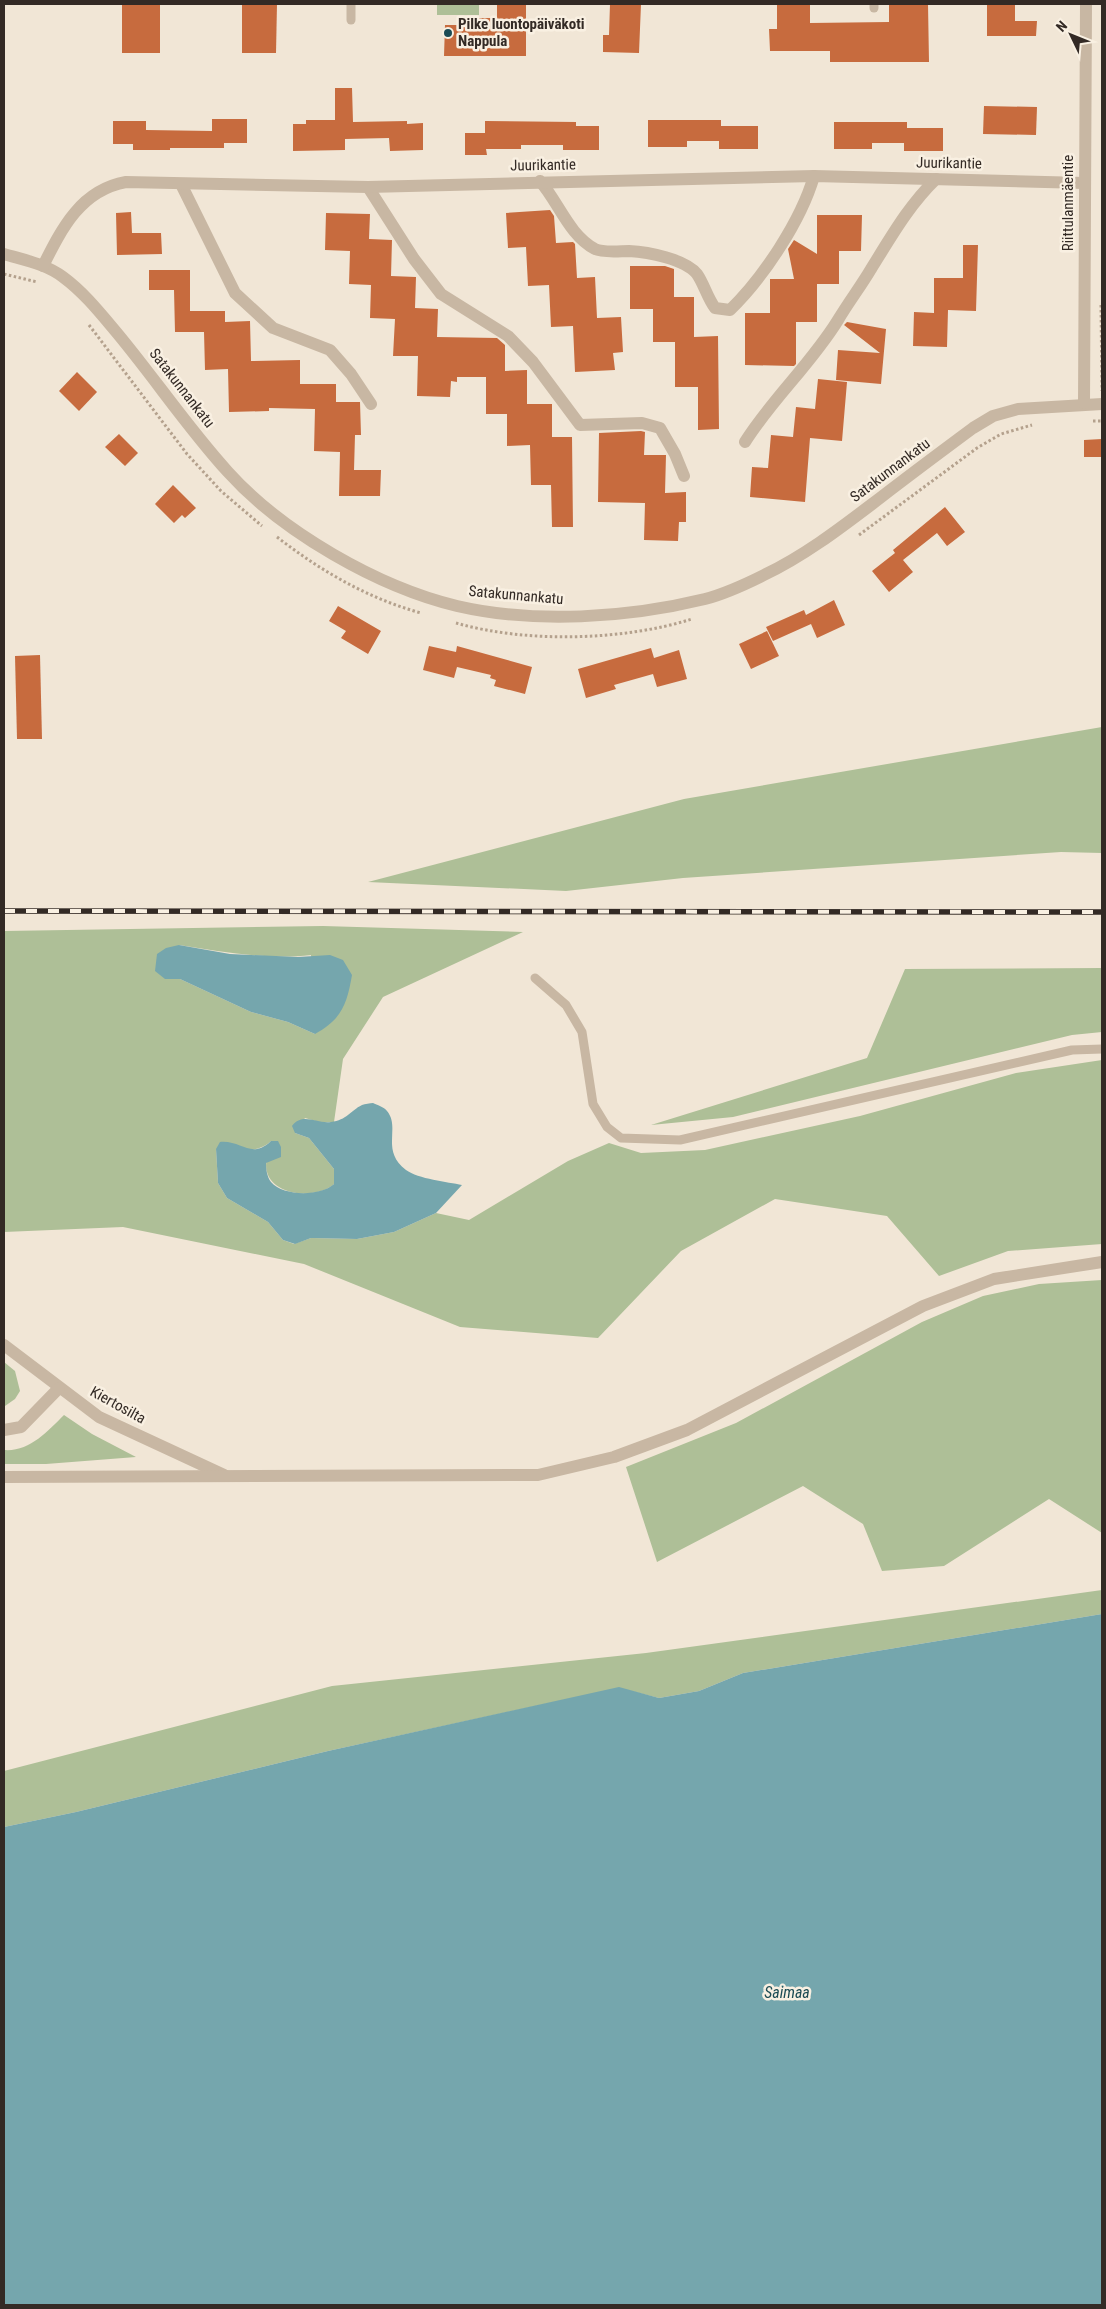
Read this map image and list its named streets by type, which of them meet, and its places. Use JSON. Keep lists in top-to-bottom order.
{
  "streets": {
    "street": [
      "Juurikantie",
      "Riittulanmäentie",
      "Satakunnankatu",
      "Kiertosilta"
    ]
  },
  "crossings": [
    ["Juurikantie", "Riittulanmäentie"],
    ["Juurikantie", "Satakunnankatu"],
    ["Riittulanmäentie", "Satakunnankatu"]
  ],
  "water": ["Saimaa"],
  "places": ["Pilke luontopäiväkoti Nappula"],
  "north": "top left"
}
